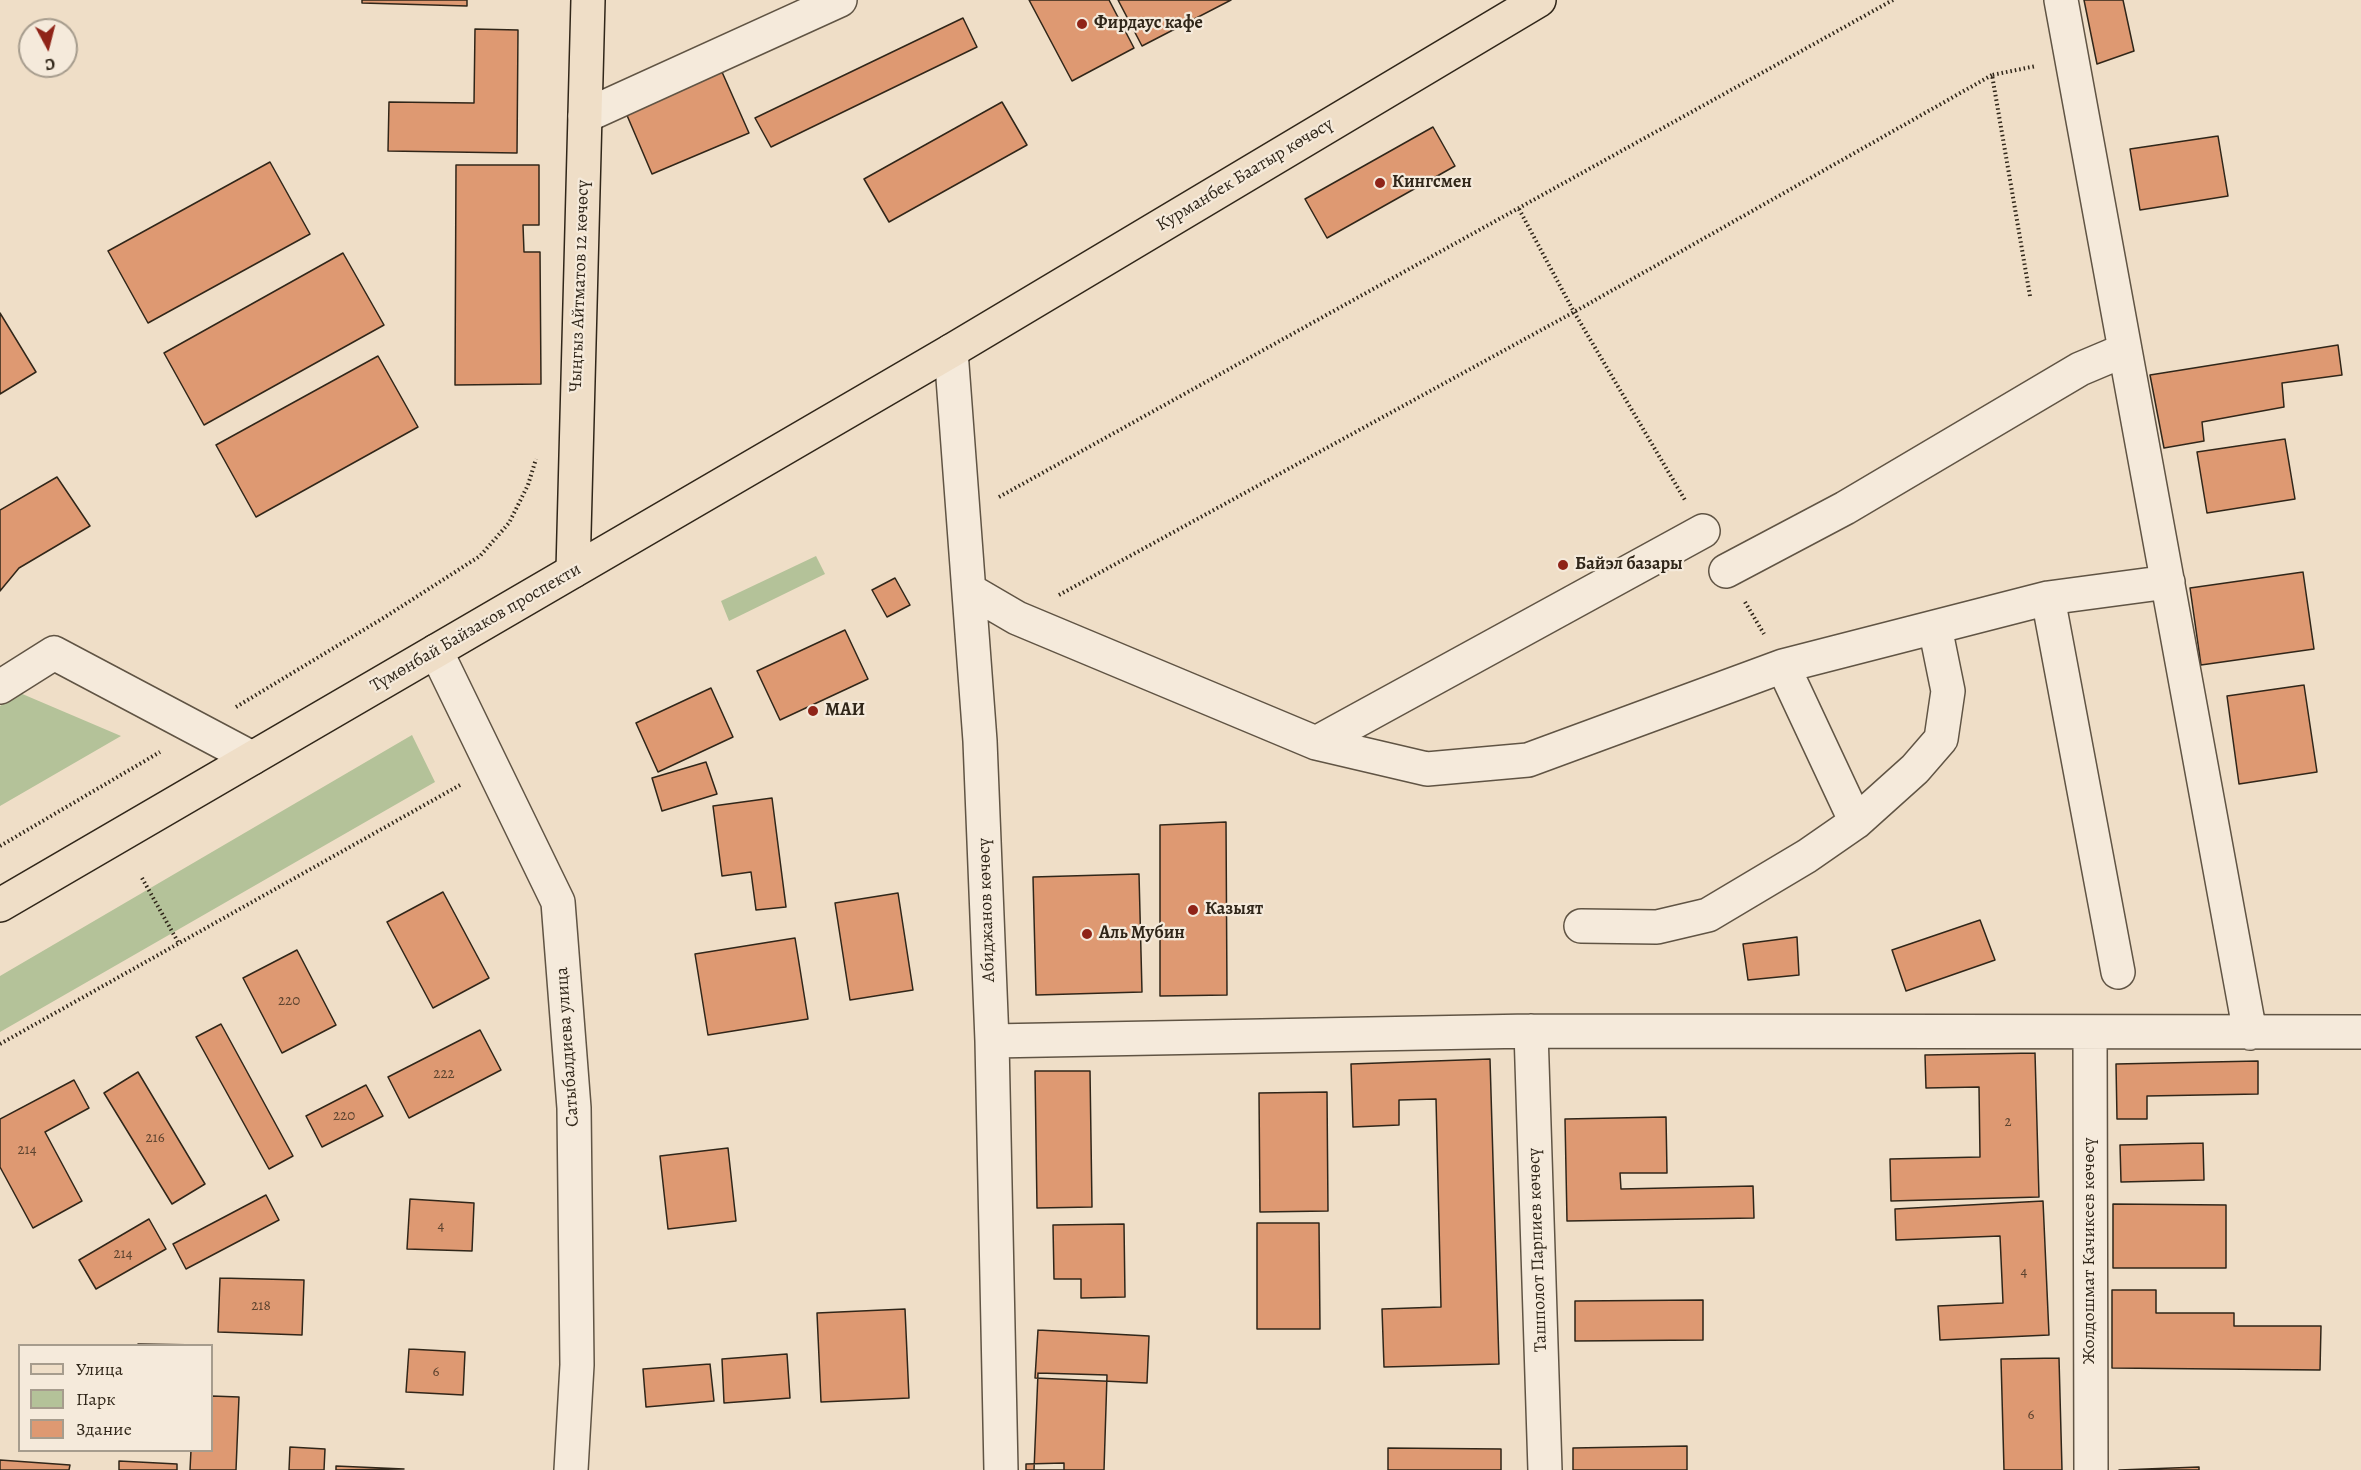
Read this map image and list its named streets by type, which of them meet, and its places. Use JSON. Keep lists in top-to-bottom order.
{
  "streets": {
    "main road": ["Курманбек Баатыр көчөсү", "Чыңгыз Айтматов 12 көчөсү", "Түмөнбай Байзаков проспекти"],
    "street": [
      "Абиджанов көчөсү",
      "Сатыбалдиева улица",
      "Ташполот Парпиев көчөсү",
      "Жолдошмат Качикеев көчөсү"
    ]
  },
  "crossings": [
    ["Курманбек Баатыр көчөсү", "Түмөнбай Байзаков проспекти"],
    ["Курманбек Баатыр көчөсү", "Абиджанов көчөсү"],
    ["Чыңгыз Айтматов 12 көчөсү", "Түмөнбай Байзаков проспекти"],
    ["Түмөнбай Байзаков проспекти", "Абиджанов көчөсү"],
    ["Түмөнбай Байзаков проспекти", "Сатыбалдиева улица"]
  ],
  "places": [
    "Фирдаус кафе",
    "Кингсмен",
    "Байэл базары",
    "МАИ",
    "Казыят",
    "Аль Мубин"
  ],
  "house_numbers": [
    "220",
    "222",
    "220",
    "2",
    "216",
    "214",
    "4",
    "214",
    "4",
    "218",
    "6",
    "6"
  ],
  "legend": ["Улица", "Парк", "Здание"],
  "north": "bottom"
}
